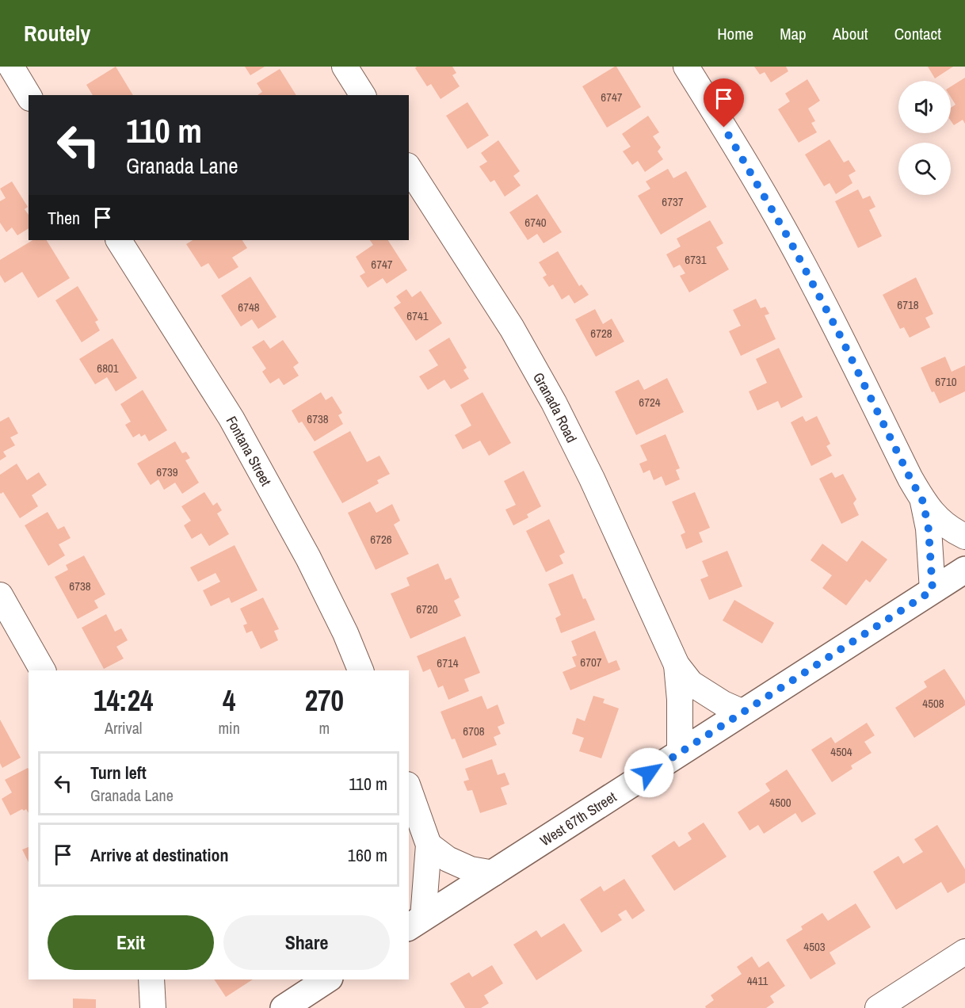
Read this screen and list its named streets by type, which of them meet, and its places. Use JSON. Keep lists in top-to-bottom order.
{
  "streets": {
    "street": ["Granada Road", "Fontana Street", "West 67th Street"]
  },
  "crossings": [
    ["Granada Road", "West 67th Street"]
  ],
  "house_numbers": [
    "6747",
    "6737",
    "6740",
    "6731",
    "6747",
    "6718",
    "6748",
    "6741",
    "6728",
    "6801",
    "6710",
    "6724",
    "6738",
    "6739",
    "6726",
    "6738",
    "6720",
    "6707",
    "6714",
    "4508",
    "6708",
    "4504",
    "4500",
    "4503",
    "4411"
  ],
  "page": {
    "header": "Routely",
    "nav": [
      "Home",
      "Map",
      "About",
      "Contact"
    ],
    "turn": ["110 m", "Granada Lane"],
    "then": "Then",
    "eta": [
      "14:24",
      "Arrival",
      "4",
      "min",
      "270",
      "m"
    ],
    "list": [
      {
        "name": "Turn left",
        "note": "Granada Lane",
        "value": "110 m"
      },
      {
        "name": "Arrive at destination",
        "value": "160 m"
      }
    ],
    "buttons": ["Exit", "Share"]
  }
}
